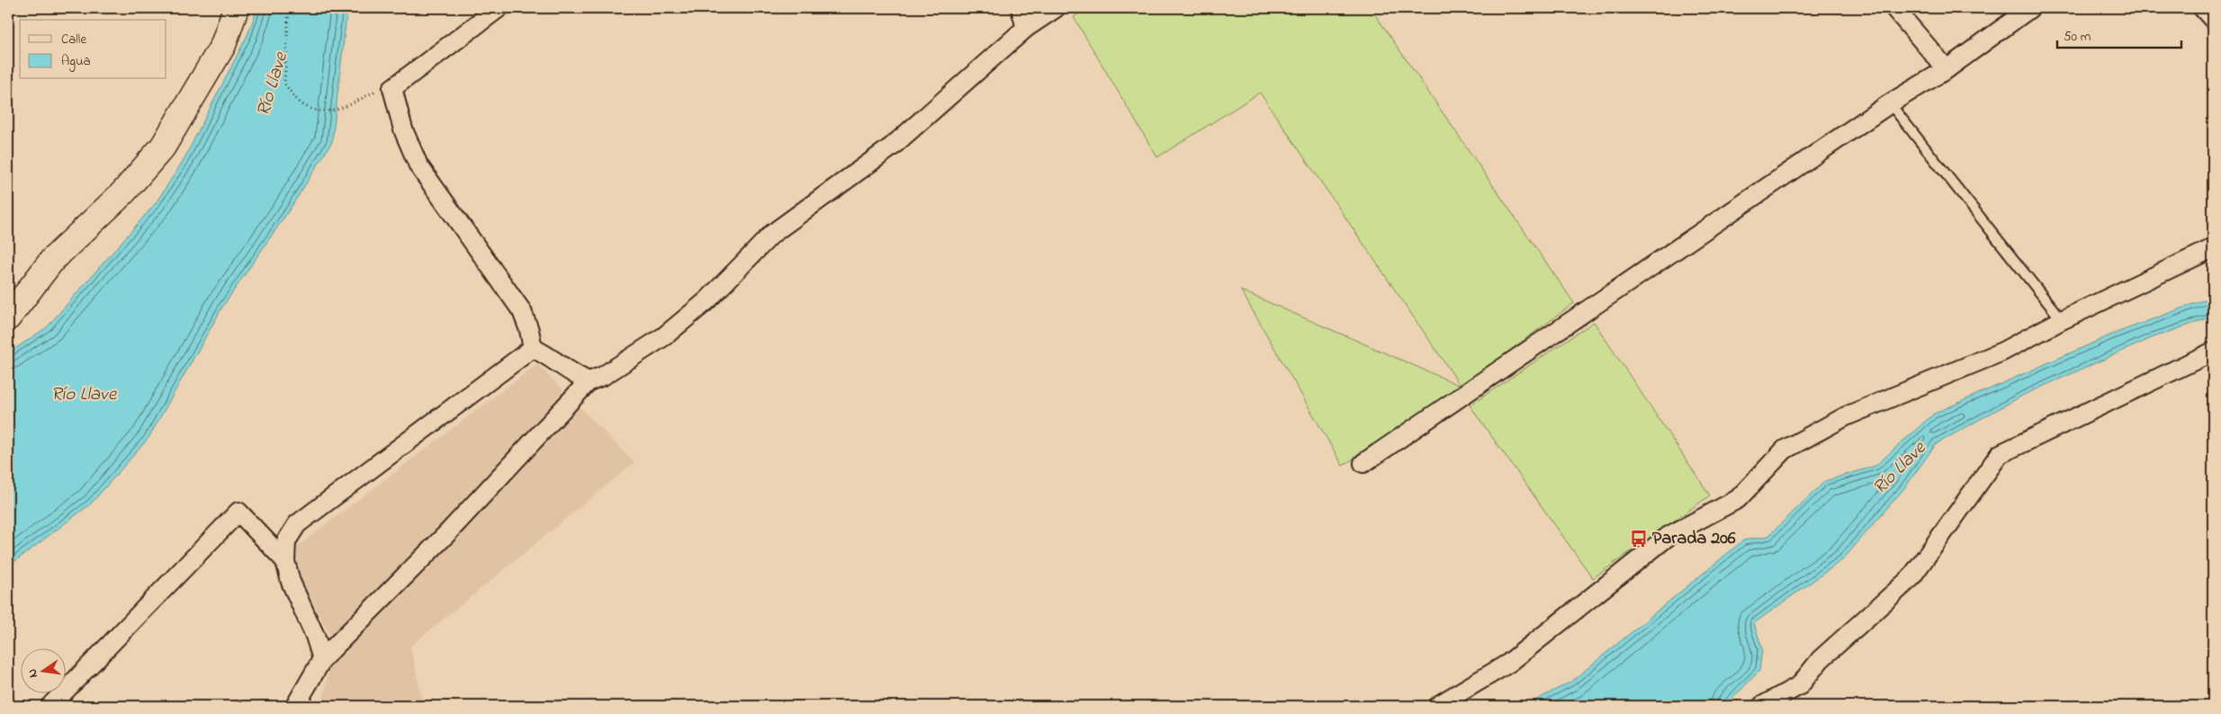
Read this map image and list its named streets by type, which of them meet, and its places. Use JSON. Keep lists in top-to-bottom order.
{
  "water": ["Río Llave"],
  "places": {
    "bus stop": ["Parada 206"]
  },
  "legend": ["Calle", "Agua"],
  "scale_bar": "50 m",
  "north": "left"
}
